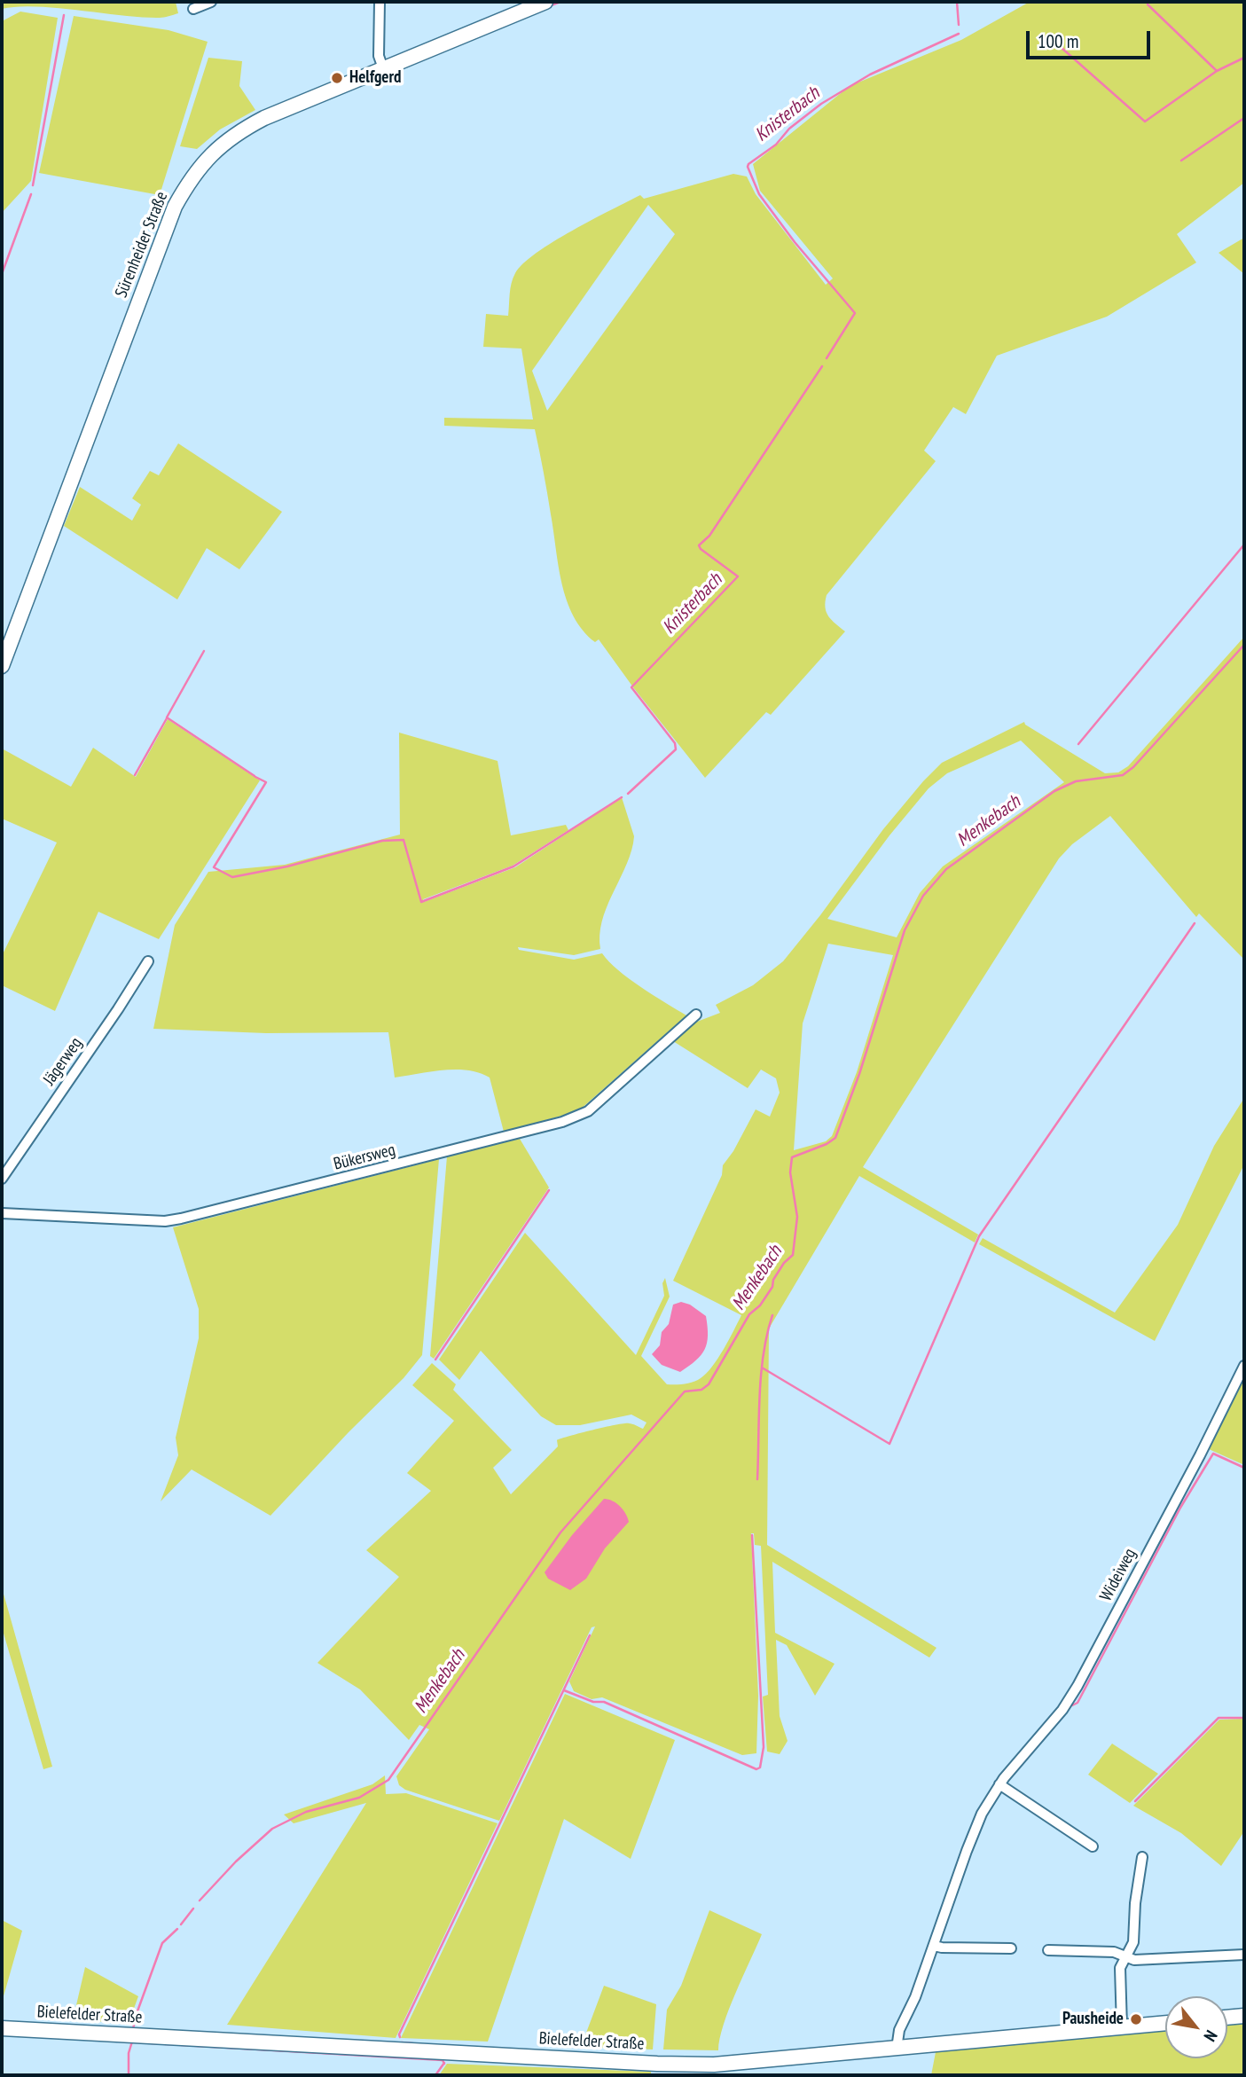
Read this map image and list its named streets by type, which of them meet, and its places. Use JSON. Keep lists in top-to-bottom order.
{
  "streets": {
    "main road": ["Sürenheider Straße", "Bielefelder Straße"],
    "street": ["Jägerweg", "Bükersweg", "Wideiweg"]
  },
  "crossings": [
    ["Wideiweg", "Bielefelder Straße"]
  ],
  "water": ["Knisterbach", "Menkebach"],
  "places": ["Helfgerd", "Pausheide"],
  "scale_bar": "100 m",
  "north": "bottom right"
}
